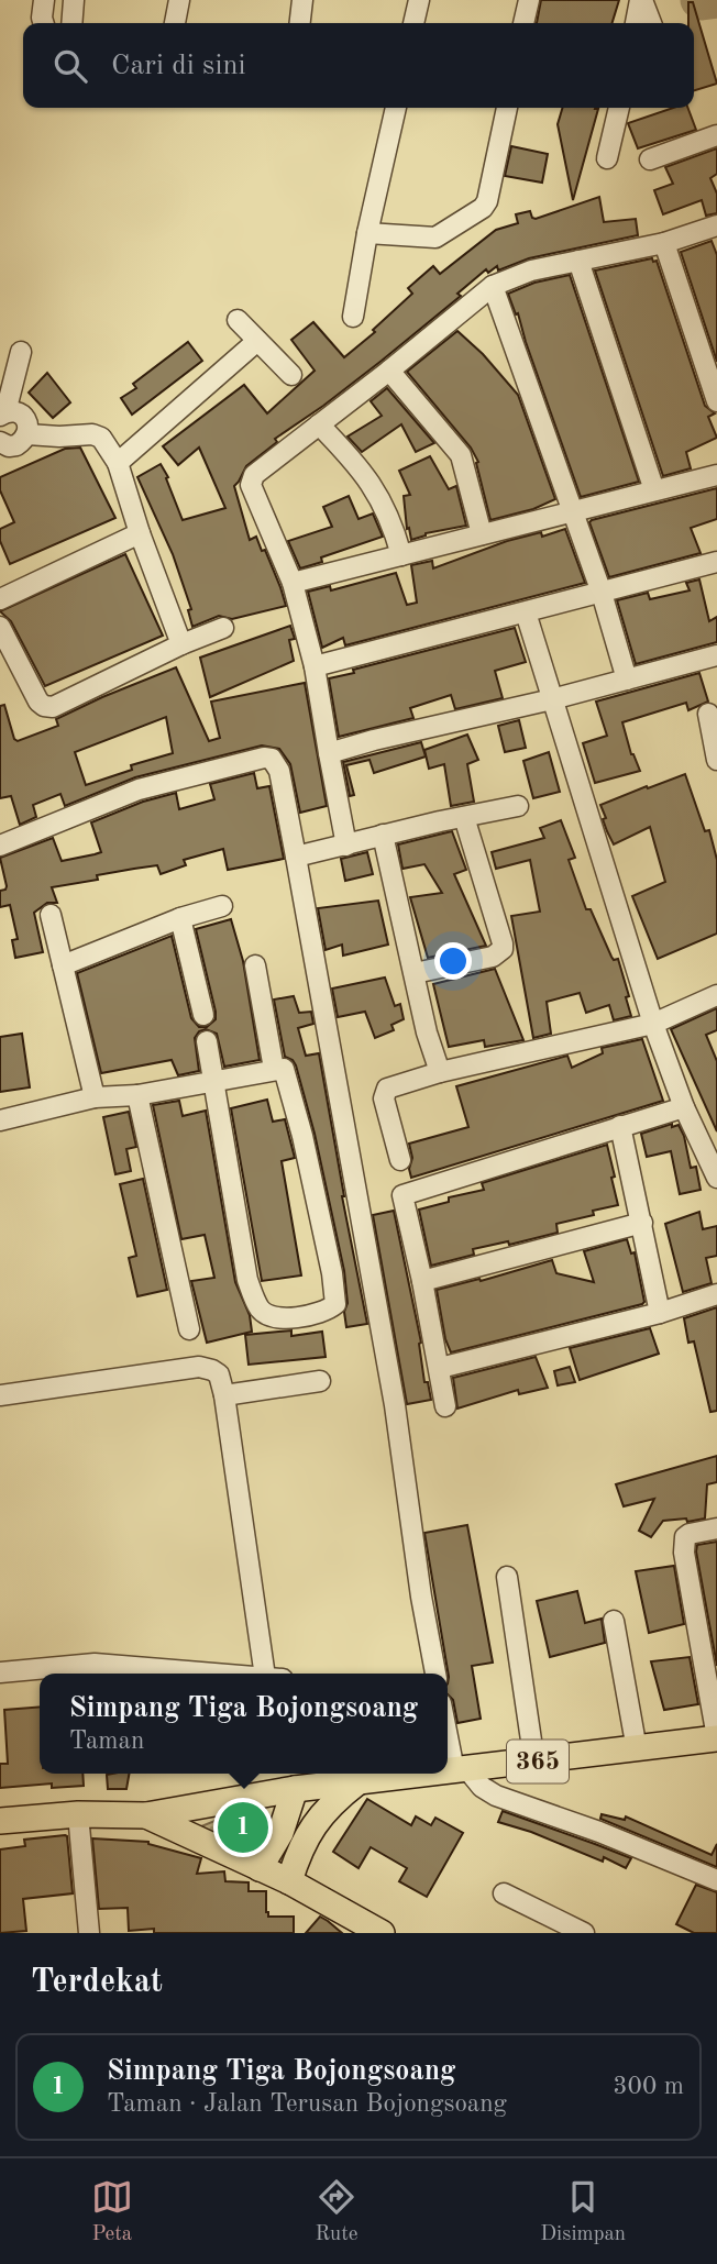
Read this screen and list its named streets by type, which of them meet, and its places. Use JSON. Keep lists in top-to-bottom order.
{
  "streets": {
    "main road": ["365"]
  },
  "page": {
    "search": "Cari di sini",
    "popup": ["Simpang Tiga Bojongsoang", "Taman"],
    "pins": "1",
    "heading": "Terdekat",
    "list": [
      {
        "mark": "1",
        "name": "Simpang Tiga Bojongsoang",
        "note": "Taman · Jalan Terusan Bojongsoang",
        "value": "300 m"
      }
    ],
    "nav": ["Peta", "Rute", "Disimpan"]
  }
}
